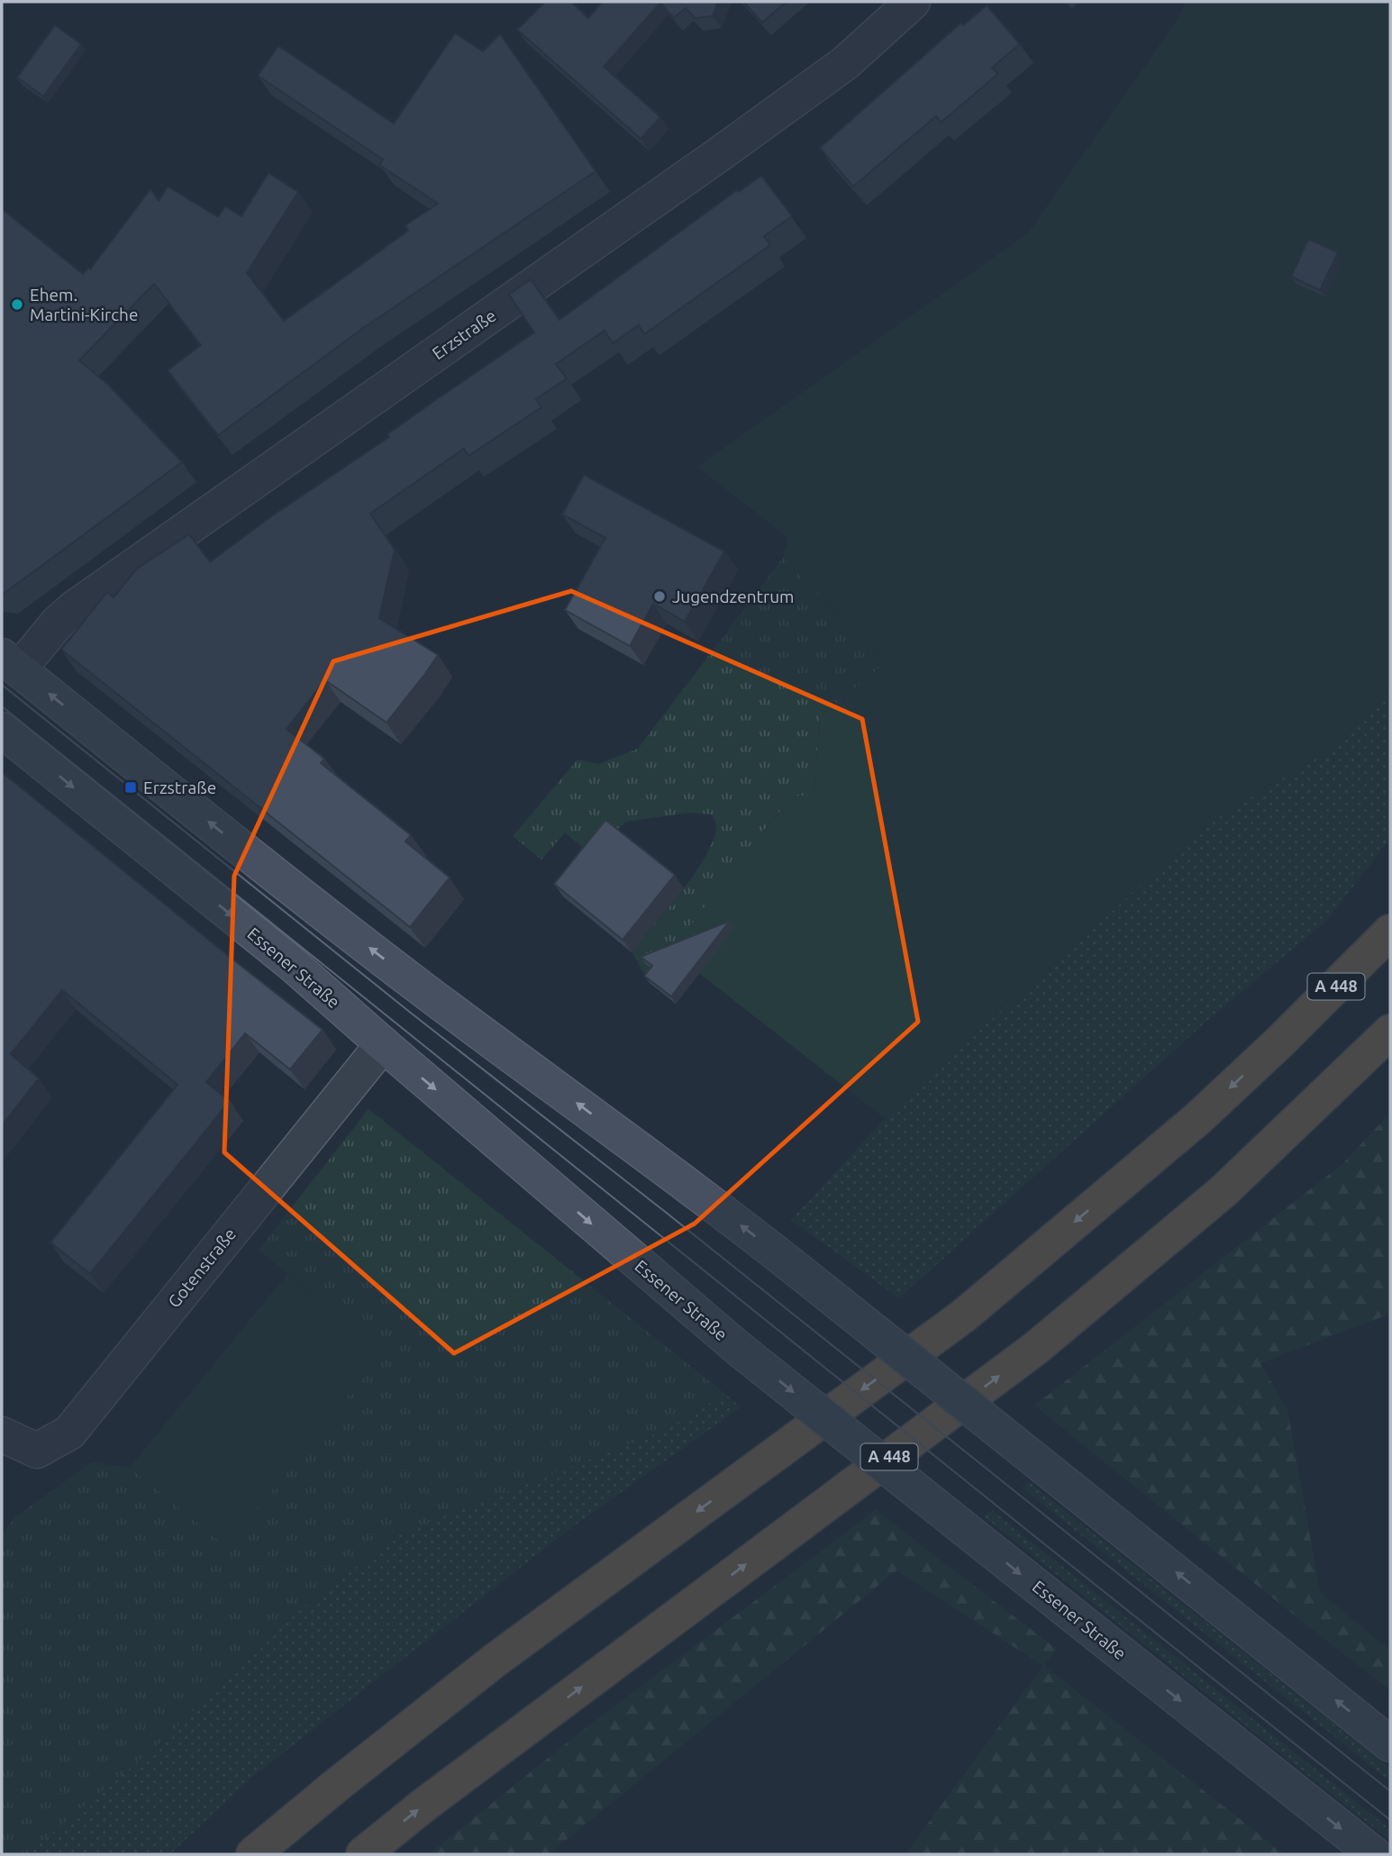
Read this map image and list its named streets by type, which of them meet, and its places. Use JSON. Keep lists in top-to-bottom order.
{
  "streets": {
    "highway": ["A 448"],
    "main road": ["Essener Straße"],
    "street": ["Erzstraße", "Gotenstraße"]
  },
  "crossings": [
    ["Essener Straße", "Gotenstraße"]
  ],
  "places": {
    "other": ["Ehem. Martini-Kirche", "Jugendzentrum"],
    "transit": ["Erzstraße"]
  }
}
